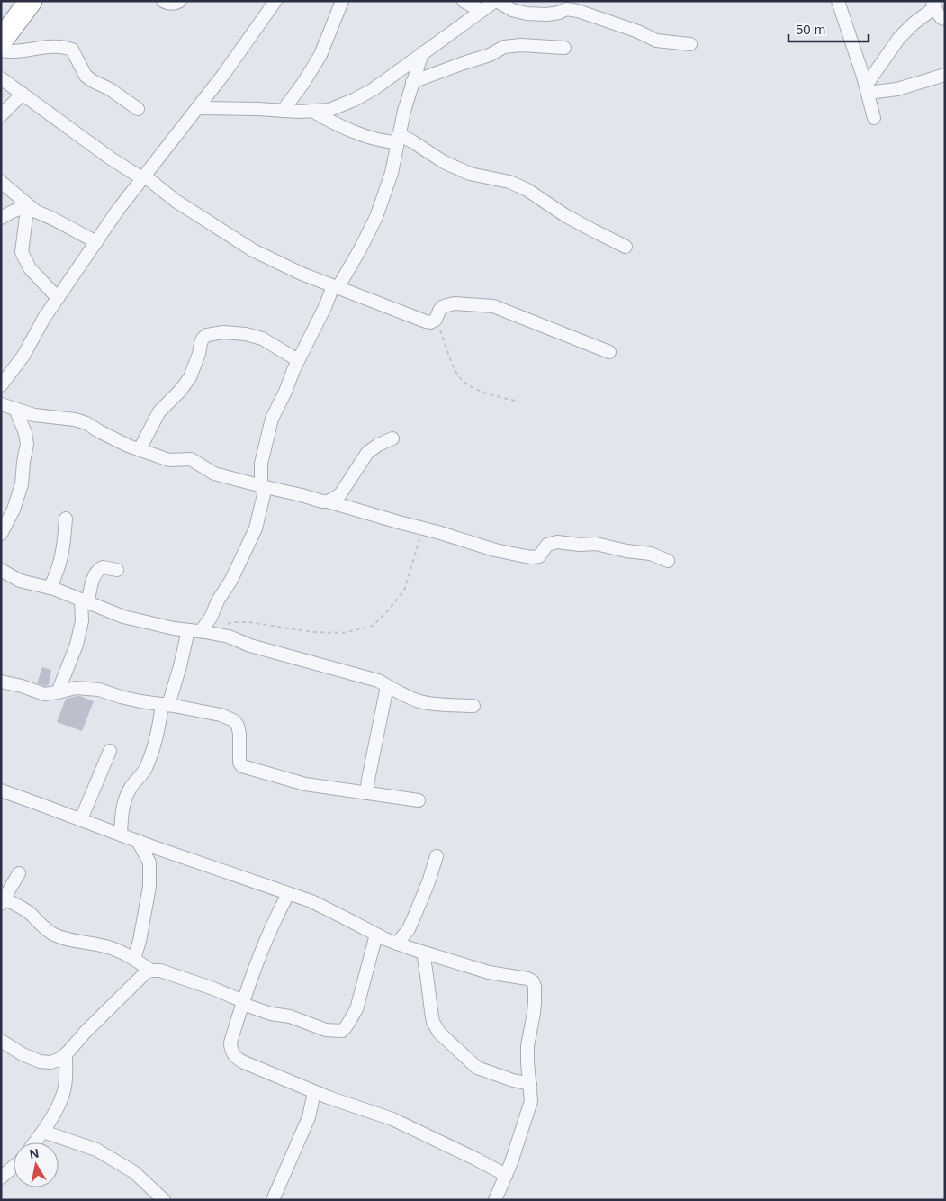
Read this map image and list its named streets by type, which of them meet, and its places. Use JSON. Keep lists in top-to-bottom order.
{
  "scale_bar": "50 m",
  "north": "top"
}
